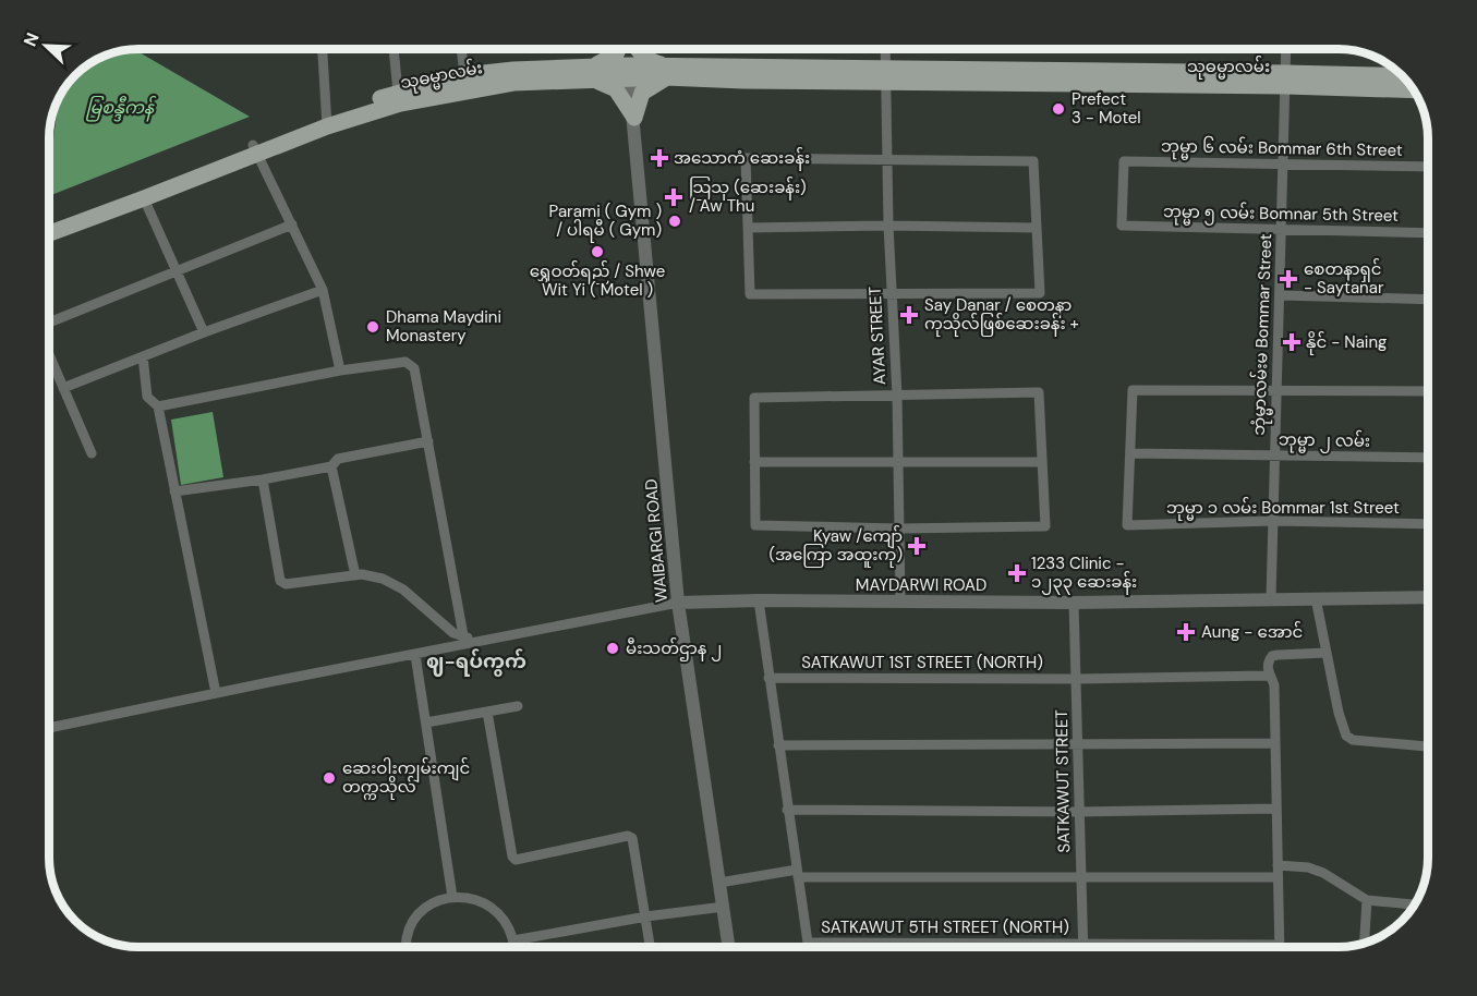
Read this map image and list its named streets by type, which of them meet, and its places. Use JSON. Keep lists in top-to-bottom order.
{
  "streets": {
    "main road": ["သုဓမ္မာလမ်း"],
    "street": [
      "ဘုမ္မာ ၆ လမ်း Bommar 6th Street",
      "ဘုမ္မာ ၅ လမ်း Bomnar 5th Street",
      "ဘုံမ္မာလမ်းမ Bommar Street",
      "AYAR STREET",
      "ဘုမ္မာ ၂ လမ်း",
      "ဘုမ္မာ ၁ လမ်း Bommar 1st Street",
      "WAIBARGI ROAD",
      "MAYDARWI ROAD",
      "SATKAWUT 1ST STREET (NORTH)",
      "SATKAWUT STREET",
      "SATKAWUT 5TH STREET (NORTH)"
    ]
  },
  "crossings": [
    ["သုဓမ္မာလမ်း", "ဘုံမ္မာလမ်းမ Bommar Street"],
    ["သုဓမ္မာလမ်း", "AYAR STREET"],
    ["သုဓမ္မာလမ်း", "WAIBARGI ROAD"],
    ["ဘုမ္မာ ၆ လမ်း Bommar 6th Street", "ဘုမ္မာ ၅ လမ်း Bomnar 5th Street"],
    ["ဘုမ္မာ ၆ လမ်း Bommar 6th Street", "ဘုံမ္မာလမ်းမ Bommar Street"],
    ["ဘုမ္မာ ၅ လမ်း Bomnar 5th Street", "ဘုံမ္မာလမ်းမ Bommar Street"],
    ["ဘုံမ္မာလမ်းမ Bommar Street", "ဘုမ္မာ ၂ လမ်း"],
    ["ဘုံမ္မာလမ်းမ Bommar Street", "ဘုမ္မာ ၁ လမ်း Bommar 1st Street"],
    ["ဘုံမ္မာလမ်းမ Bommar Street", "MAYDARWI ROAD"],
    ["AYAR STREET", "MAYDARWI ROAD"],
    ["ဘုမ္မာ ၂ လမ်း", "ဘုမ္မာ ၁ လမ်း Bommar 1st Street"],
    ["WAIBARGI ROAD", "MAYDARWI ROAD"],
    ["MAYDARWI ROAD", "SATKAWUT STREET"],
    ["SATKAWUT 1ST STREET (NORTH)", "SATKAWUT STREET"],
    ["SATKAWUT STREET", "SATKAWUT 5TH STREET (NORTH)"]
  ],
  "districts": ["ဈ-ရပ်ကွက်"],
  "water": ["မြစန္ဒီ‌ကန်"],
  "places": {
    "other": [
      "Prefect 3 - Motel",
      "Parami ( Gym ) / ပါရမီ ( Gym)",
      "ရွှေဝတ်ရည် / Shwe Wit Yi ( Motel )",
      "Dhama Maydini Monastery",
      "မီးသတ်ဌာန ၂",
      "ဆေးဝါးကျွမ်းကျင် တက္ကသိုလ်"
    ],
    "health": [
      "အသောကံ ဆေးခန်း",
      "သြသု (ဆေးခန်း) / Aw Thu",
      "စေတနာရှင် - Saytanar",
      "Say Danar / စေတနာ ကုသိုလ်ဖြစ်ဆေးခန်း +",
      "နိုင် - Naing",
      "Kyaw /ကျော် (အကြော အထူးကု)",
      "1233 Clinic - ၁၂၃၃ ဆေးခန်း",
      "Aung - အောင်"
    ]
  },
  "north": "top left"
}
